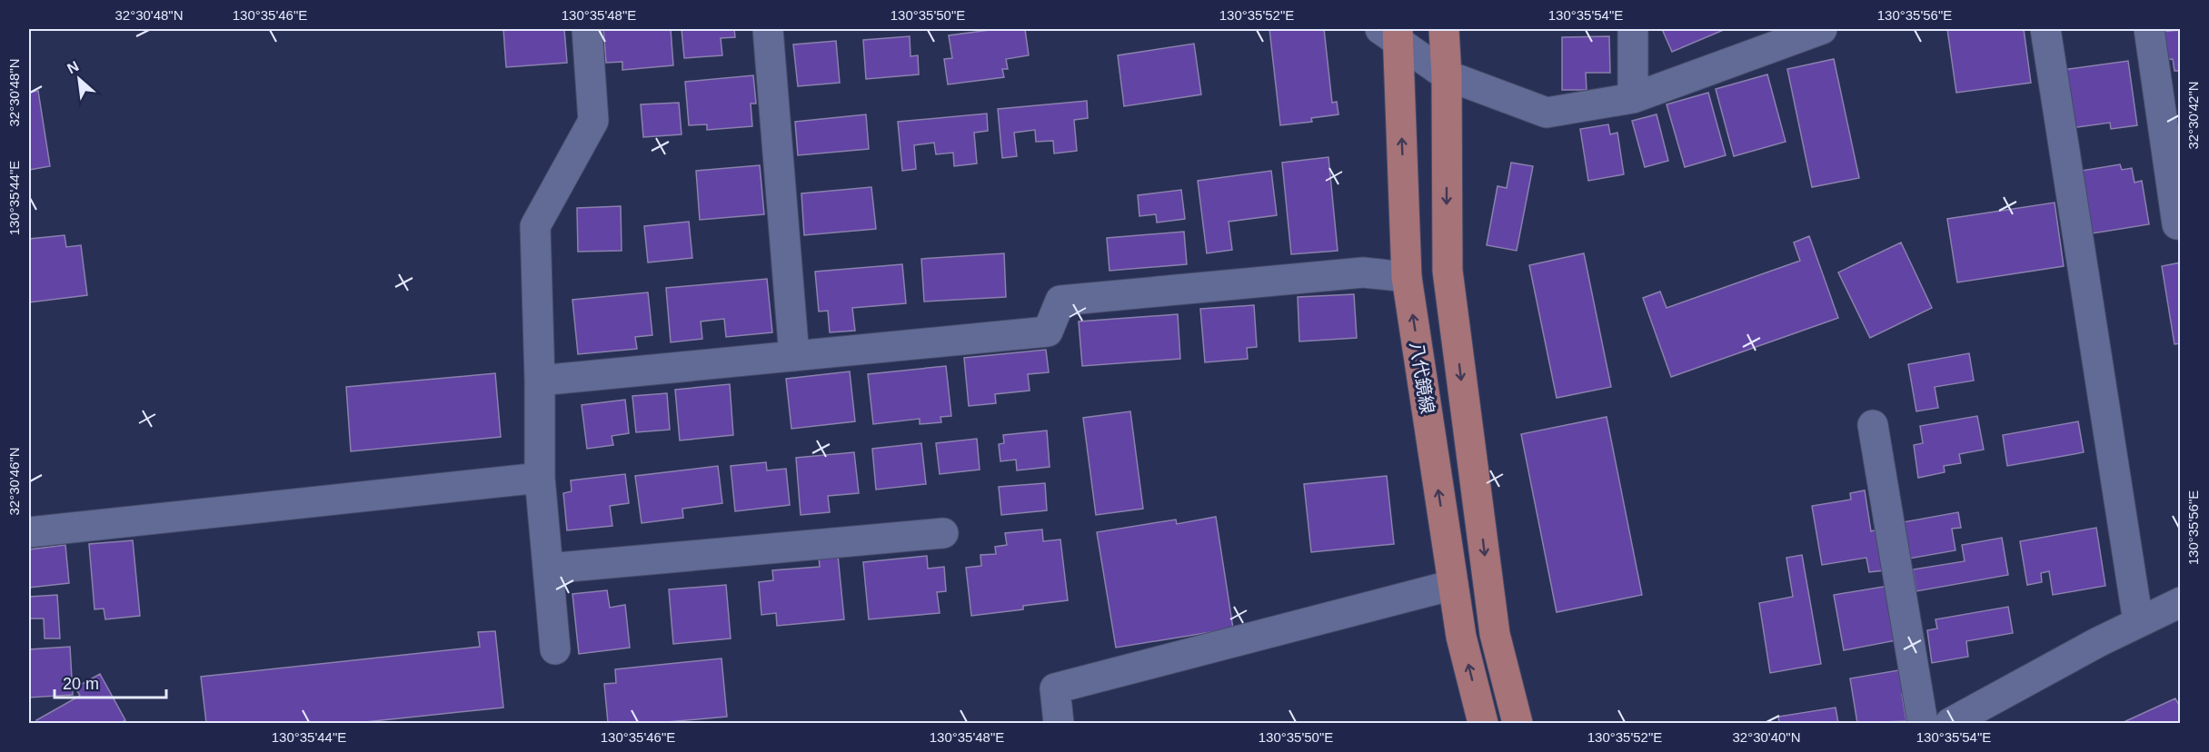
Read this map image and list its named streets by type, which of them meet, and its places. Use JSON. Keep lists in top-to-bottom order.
{
  "streets": {
    "main road": ["八代鏡線"]
  },
  "scale_bar": "20 m",
  "north": "top left",
  "coordinates": [
    "32°30'48\"N",
    "130°35'46\"E",
    "130°35'48\"E",
    "130°35'50\"E",
    "130°35'52\"E",
    "130°35'54\"E",
    "130°35'56\"E",
    "32°30'42\"N",
    "130°35'44\"E",
    "32°30'46\"N",
    "32°30'40\"N"
  ]
}
